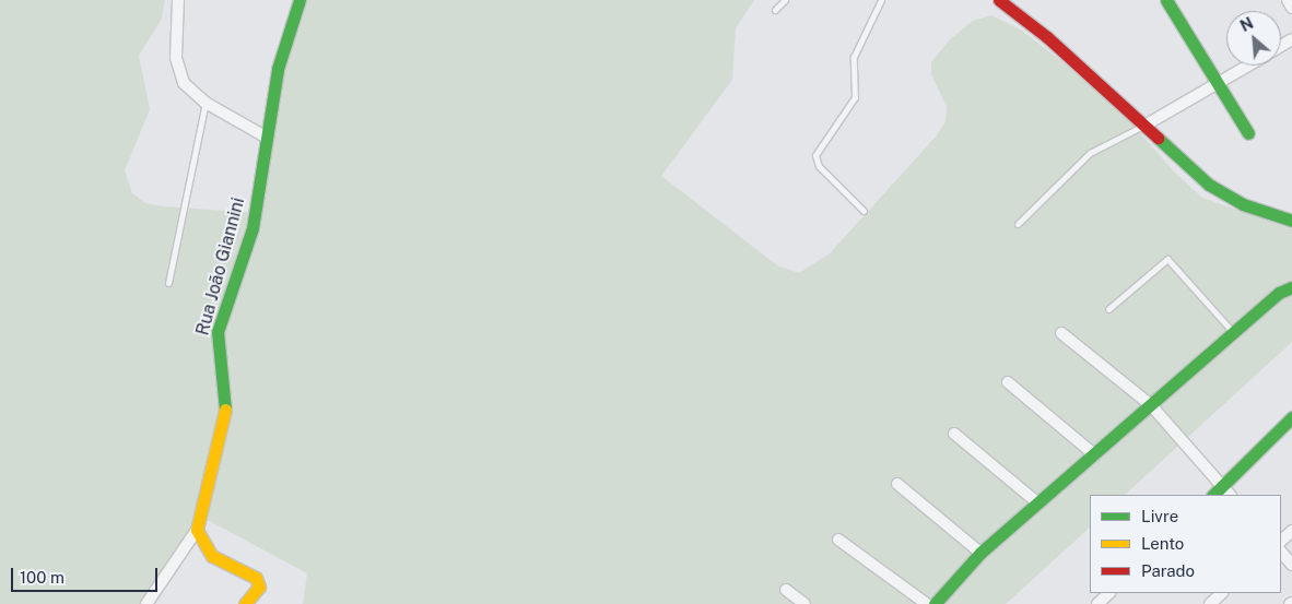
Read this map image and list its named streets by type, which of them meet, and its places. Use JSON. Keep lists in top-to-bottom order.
{
  "streets": {
    "street": ["Rua João Giannini"]
  },
  "legend": ["Livre", "Lento", "Parado"],
  "scale_bar": "100 m",
  "north": "top left"
}
